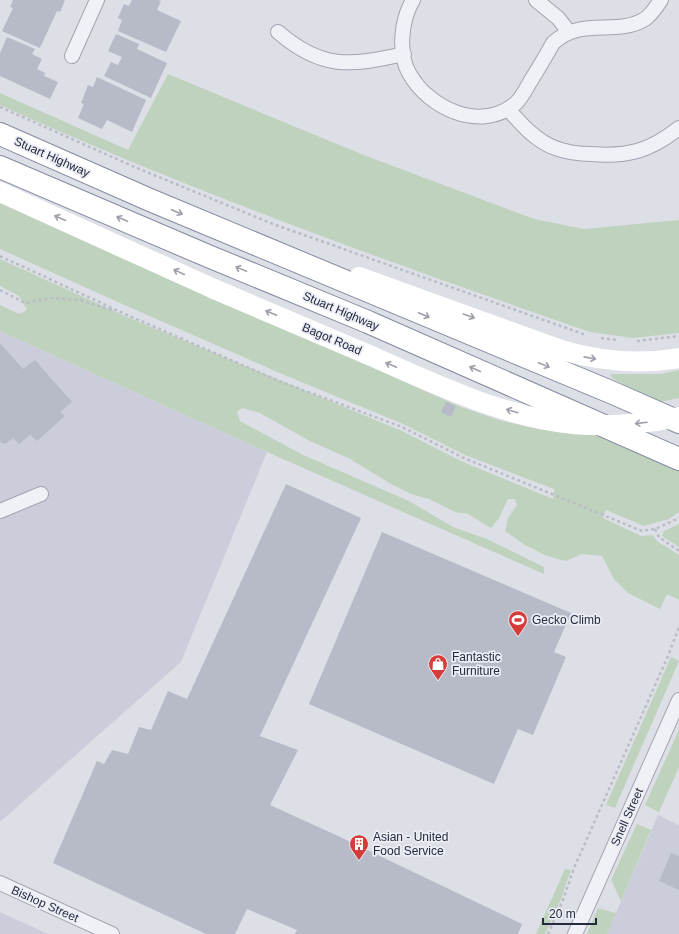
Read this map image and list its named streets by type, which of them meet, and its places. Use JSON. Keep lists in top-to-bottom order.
{
  "streets": {
    "highway": ["Stuart Highway"],
    "main road": ["Bagot Road"],
    "street": ["Snell Street", "Bishop Street"]
  },
  "places": {
    "sports": ["Gecko Climb"],
    "shop": ["Fantastic Furniture"],
    "building": ["Asian - United Food Service"]
  },
  "scale_bar": "20 m"
}
